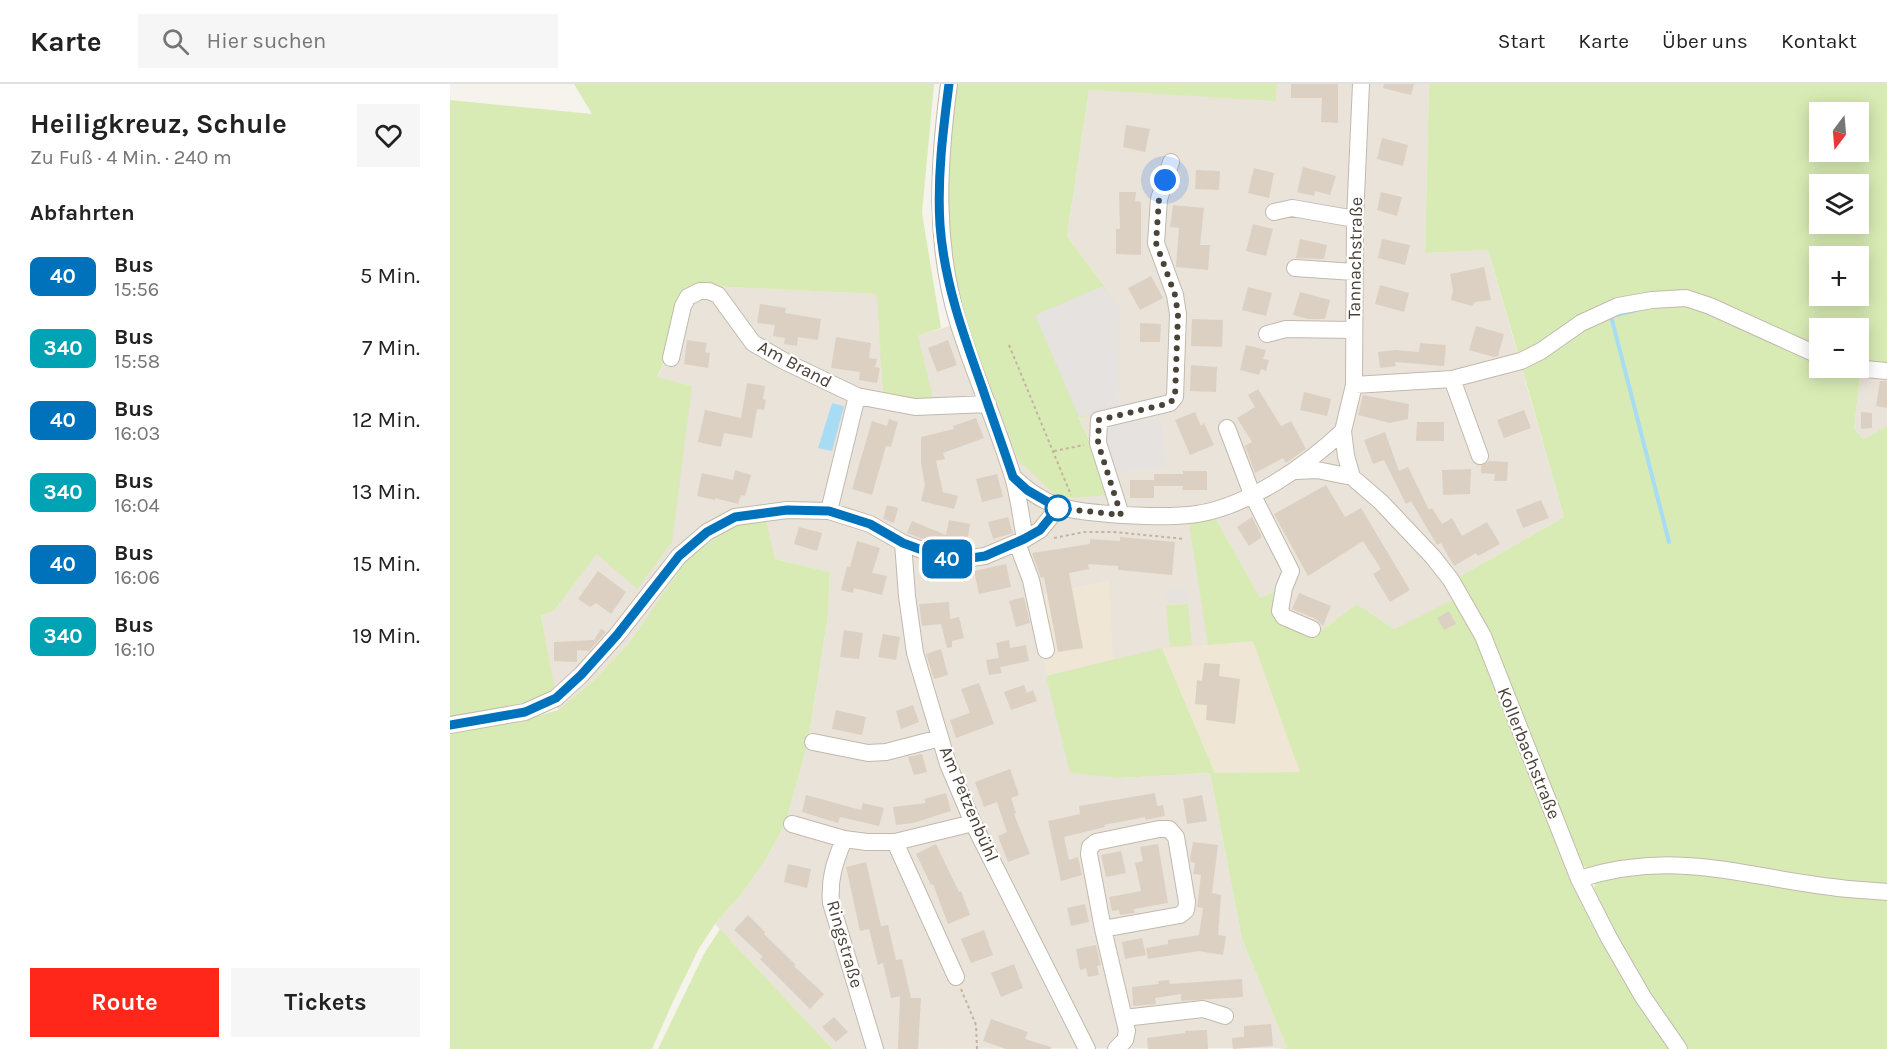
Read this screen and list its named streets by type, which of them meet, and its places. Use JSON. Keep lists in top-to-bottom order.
{
  "streets": {
    "street": [
      "Tannachstraße",
      "Am Brand",
      "Kollerbachstraße",
      "Am Petzenbühl",
      "Ringstraße"
    ]
  },
  "crossings": [
    ["Tannachstraße", "Kollerbachstraße"]
  ],
  "lines": ["bus line 40"],
  "north": "bottom",
  "page": {
    "header": "Karte",
    "search": "Hier suchen",
    "nav": [
      "Start",
      "Karte",
      "Über uns",
      "Kontakt"
    ],
    "heading": [
      ["Heiligkreuz, Schule", "Zu Fuß · 4 Min. · 240 m"],
      "Abfahrten"
    ],
    "on_map": "40",
    "map_buttons": ["+", "−"],
    "list": [
      {
        "mark": "40",
        "name": "Bus",
        "note": "15:56",
        "value": "5 Min."
      },
      {
        "mark": "340",
        "name": "Bus",
        "note": "15:58",
        "value": "7 Min."
      },
      {
        "mark": "40",
        "name": "Bus",
        "note": "16:03",
        "value": "12 Min."
      },
      {
        "mark": "340",
        "name": "Bus",
        "note": "16:04",
        "value": "13 Min."
      },
      {
        "mark": "40",
        "name": "Bus",
        "note": "16:06",
        "value": "15 Min."
      },
      {
        "mark": "340",
        "name": "Bus",
        "note": "16:10",
        "value": "19 Min."
      }
    ],
    "buttons": ["Route", "Tickets"]
  }
}
